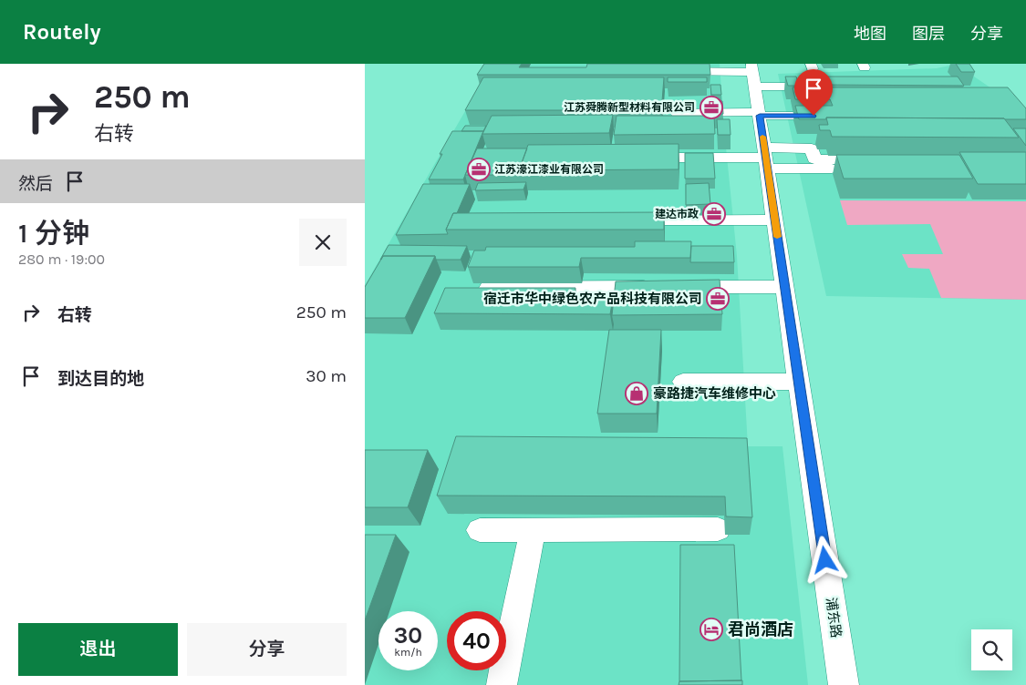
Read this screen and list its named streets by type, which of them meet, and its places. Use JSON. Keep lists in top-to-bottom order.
{
  "streets": {
    "street": ["浦东路"]
  },
  "places": {
    "office": [
      "江苏舜腾新型材料有限公司",
      "江苏濠江漆业有限公司",
      "建达市政",
      "宿迁市华中绿色农产品科技有限公司"
    ],
    "shop": ["豪路捷汽车维修中心"],
    "hotel": ["君尚酒店"]
  },
  "page": {
    "header": "Routely",
    "nav": ["地图", "图层", "分享"],
    "turn": ["250 m", "右转"],
    "then": "然后",
    "heading": ["1 分钟", "280 m · 19:00"],
    "list": [
      {
        "name": "右转",
        "value": "250 m"
      },
      {
        "name": "到达目的地",
        "value": "30 m"
      }
    ],
    "speed": "30 km/h",
    "limit": "40",
    "buttons": ["退出", "分享"]
  }
}
